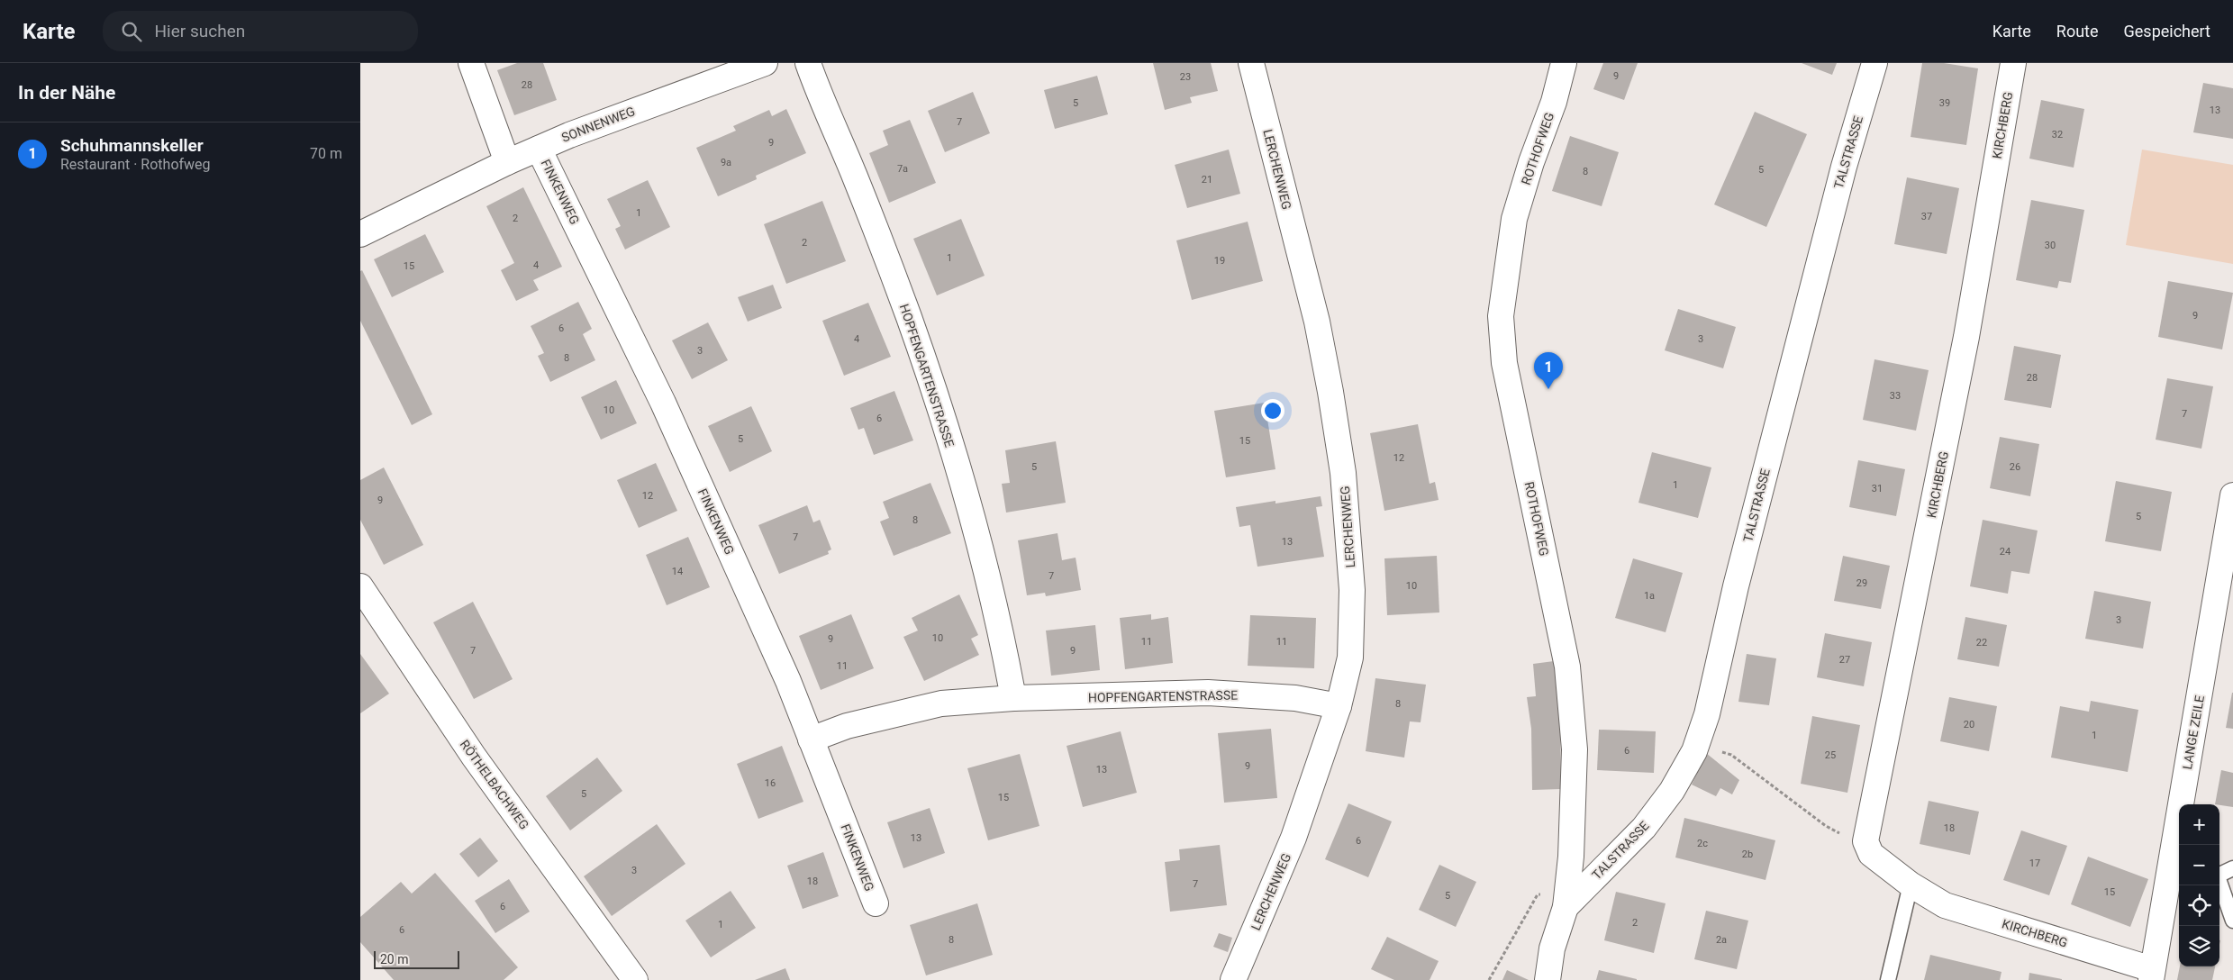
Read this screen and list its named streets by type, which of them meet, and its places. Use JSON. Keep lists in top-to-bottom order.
{
  "streets": {
    "street": [
      "SONNENWEG",
      "KIRCHBERG",
      "ROTHOFWEG",
      "TALSTRASSE",
      "LERCHENWEG",
      "FINKENWEG",
      "HOPFENGARTENSTRASSE",
      "LANGE ZEILE",
      "RÖTHELBACHWEG"
    ]
  },
  "crossings": [
    ["SONNENWEG", "FINKENWEG"],
    ["KIRCHBERG", "LANGE ZEILE"],
    ["ROTHOFWEG", "TALSTRASSE"],
    ["LERCHENWEG", "HOPFENGARTENSTRASSE"],
    ["FINKENWEG", "HOPFENGARTENSTRASSE"]
  ],
  "house_numbers": [
    "9",
    "23",
    "28",
    "5",
    "39",
    "13",
    "7",
    "32",
    "9",
    "9a",
    "7a",
    "5",
    "8",
    "21",
    "1",
    "37",
    "2",
    "2",
    "30",
    "1",
    "19",
    "4",
    "15",
    "9",
    "6",
    "4",
    "3",
    "3",
    "8",
    "28",
    "33",
    "10",
    "7",
    "6",
    "5",
    "15",
    "12",
    "5",
    "26",
    "1",
    "31",
    "12",
    "9",
    "5",
    "8",
    "7",
    "13",
    "24",
    "14",
    "7",
    "29",
    "10",
    "1a",
    "3",
    "10",
    "9",
    "11",
    "11",
    "22",
    "7",
    "9",
    "27",
    "11",
    "8",
    "20",
    "1",
    "6",
    "25",
    "9",
    "13",
    "16",
    "5",
    "15",
    "18",
    "13",
    "6",
    "2c",
    "2b",
    "17",
    "3",
    "18",
    "7",
    "15",
    "5",
    "6",
    "2",
    "1",
    "6",
    "8",
    "2a"
  ],
  "scale_bar": "20 m",
  "page": {
    "header": "Karte",
    "search": "Hier suchen",
    "nav": ["Karte", "Route", "Gespeichert"],
    "heading": "In der Nähe",
    "list": [
      {
        "mark": "1",
        "name": "Schuhmannskeller",
        "note": "Restaurant · Rothofweg",
        "value": "70 m"
      }
    ],
    "pins": "1",
    "map_buttons": ["+", "−"],
    "scale": "20 m"
  }
}
